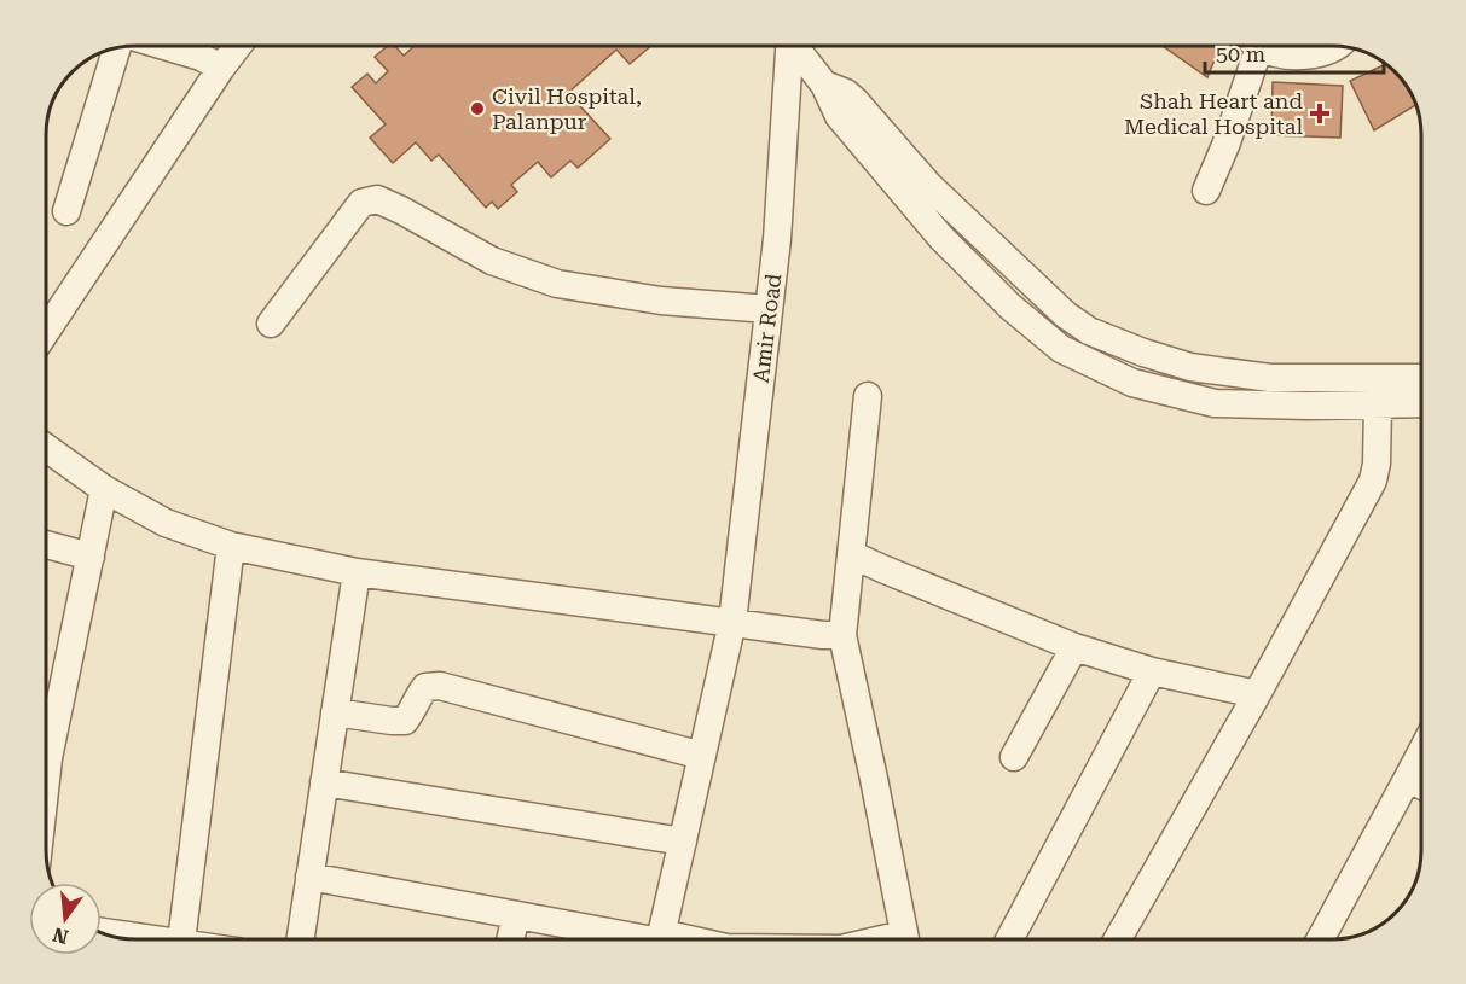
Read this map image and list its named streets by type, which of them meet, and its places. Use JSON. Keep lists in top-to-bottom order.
{
  "streets": {
    "street": ["Amir Road"]
  },
  "places": {
    "other": ["Civil Hospital, Palanpur"],
    "health": ["Shah Heart and Medical Hospital"]
  },
  "scale_bar": "50 m",
  "north": "bottom"
}
